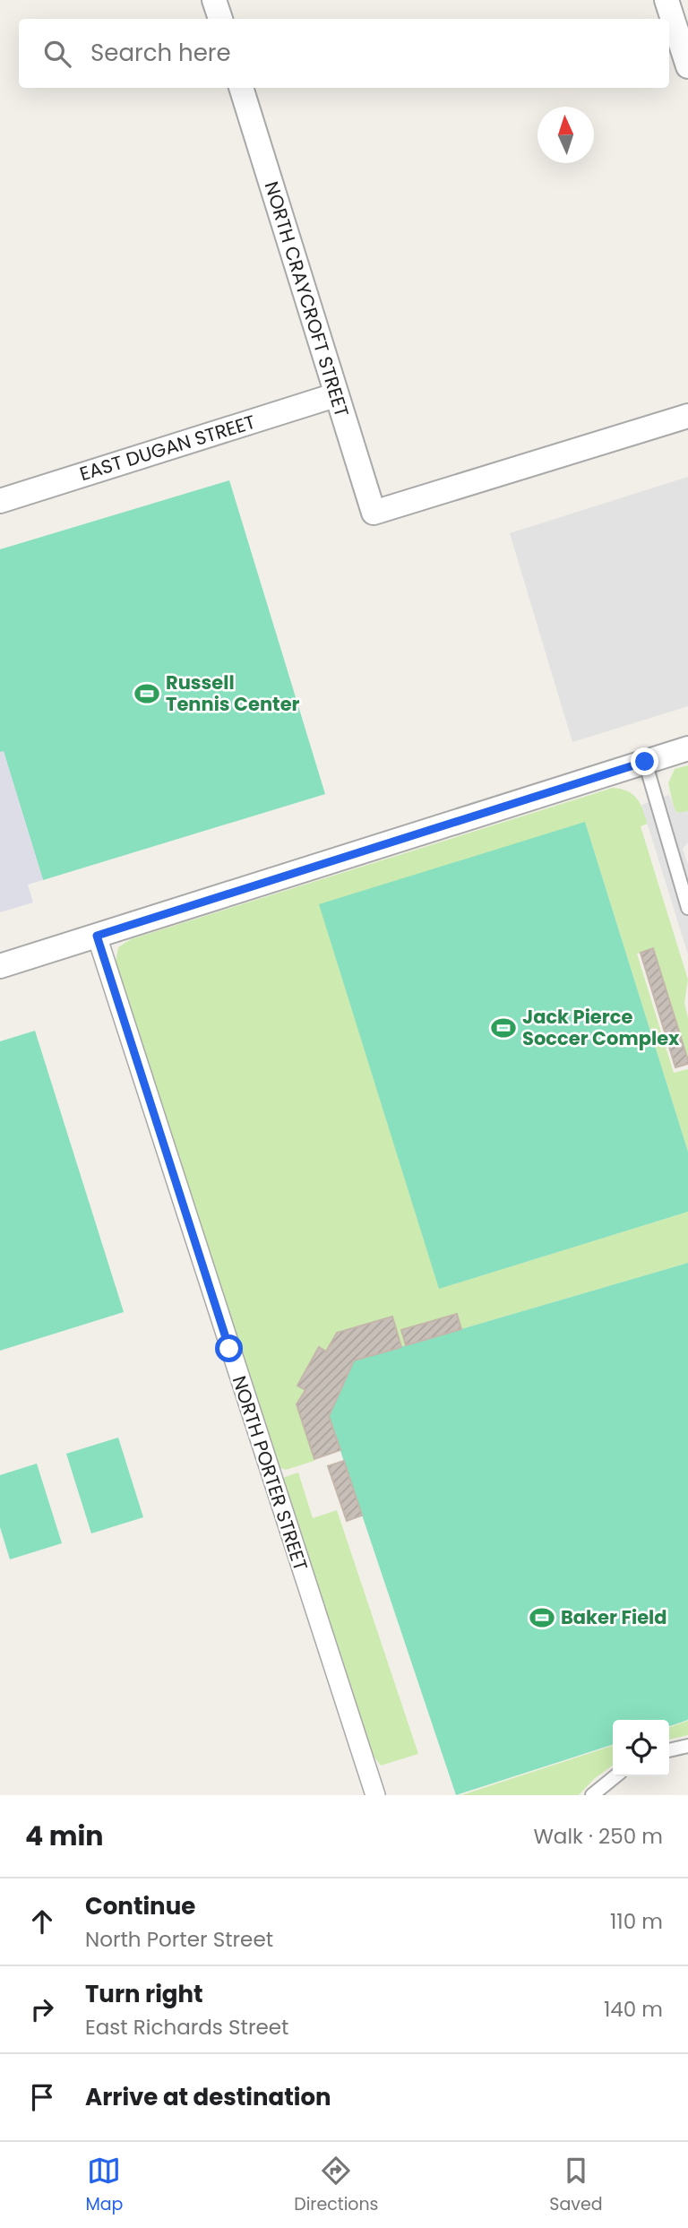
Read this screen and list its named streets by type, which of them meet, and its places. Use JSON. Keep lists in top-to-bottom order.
{
  "streets": {
    "street": ["NORTH CRAYCROFT STREET", "EAST DUGAN STREET", "NORTH PORTER STREET"]
  },
  "crossings": [
    ["NORTH CRAYCROFT STREET", "EAST DUGAN STREET"]
  ],
  "places": {
    "sports": ["Russell Tennis Center", "Jack Pierce Soccer Complex", "Baker Field"]
  },
  "north": "top",
  "page": {
    "search": "Search here",
    "heading": ["4 min", "Walk · 250 m"],
    "list": [
      ["Continue", "North Porter Street", "110 m"],
      ["Turn right", "East Richards Street", "140 m"],
      "Arrive at destination"
    ],
    "nav": ["Map", "Directions", "Saved"]
  }
}
